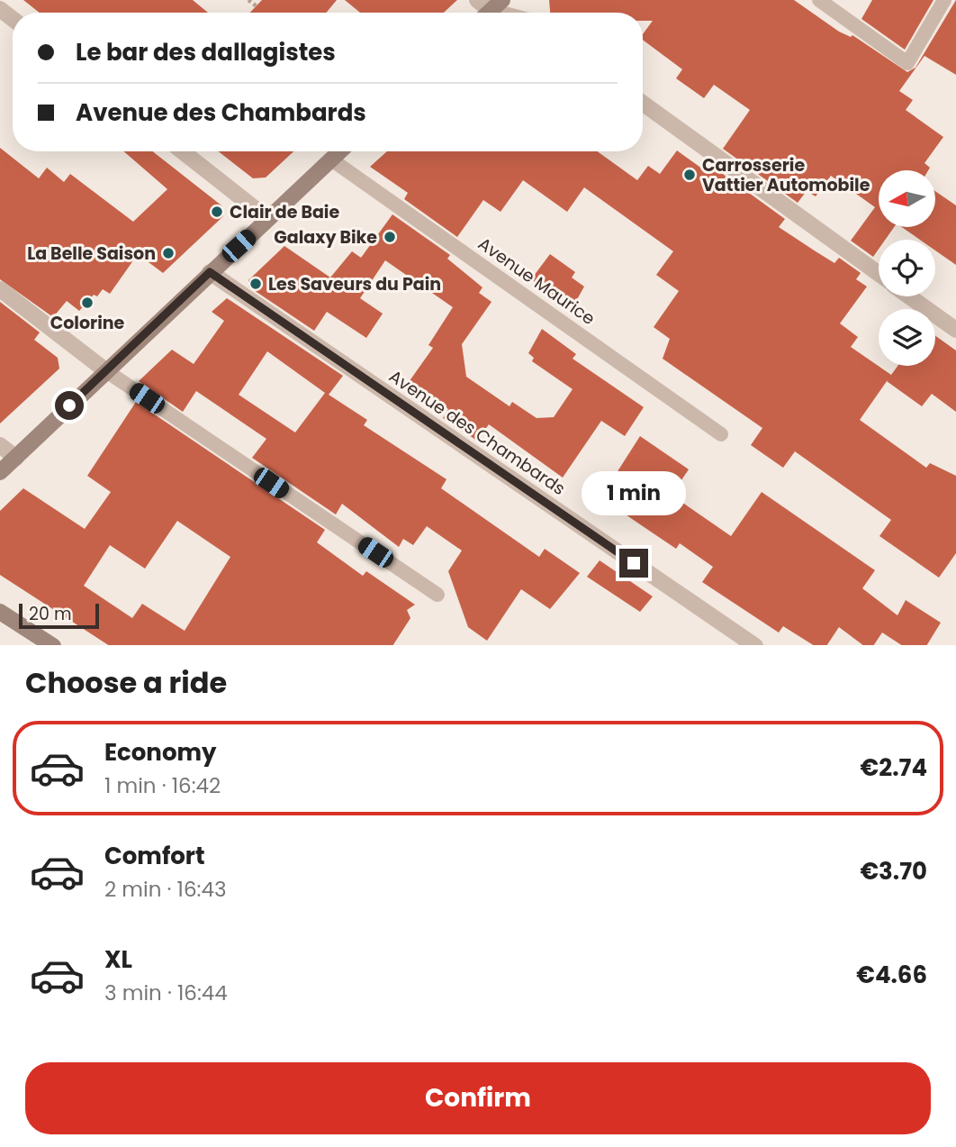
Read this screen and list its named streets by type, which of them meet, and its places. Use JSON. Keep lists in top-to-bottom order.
{
  "streets": {
    "street": ["Avenue des Chambards"],
    "lane": ["Avenue Maurice"]
  },
  "places": [
    "Carrosserie Vattier Automobile",
    "Clair de Baie",
    "Galaxy Bike",
    "La Belle Saison",
    "Les Saveurs du Pain",
    "Colorine"
  ],
  "scale_bar": "20 m",
  "north": "left",
  "page": {
    "banner": ["Le bar des dallagistes", "Avenue des Chambards"],
    "bubble": "1 min",
    "scale": "20 m",
    "heading": "Choose a ride",
    "list": [
      {
        "name": "Economy",
        "note": "1 min · 16:42",
        "value": "€2.74"
      },
      {
        "name": "Comfort",
        "note": "2 min · 16:43",
        "value": "€3.70"
      },
      {
        "name": "XL",
        "note": "3 min · 16:44",
        "value": "€4.66"
      }
    ],
    "buttons": "Confirm"
  }
}
